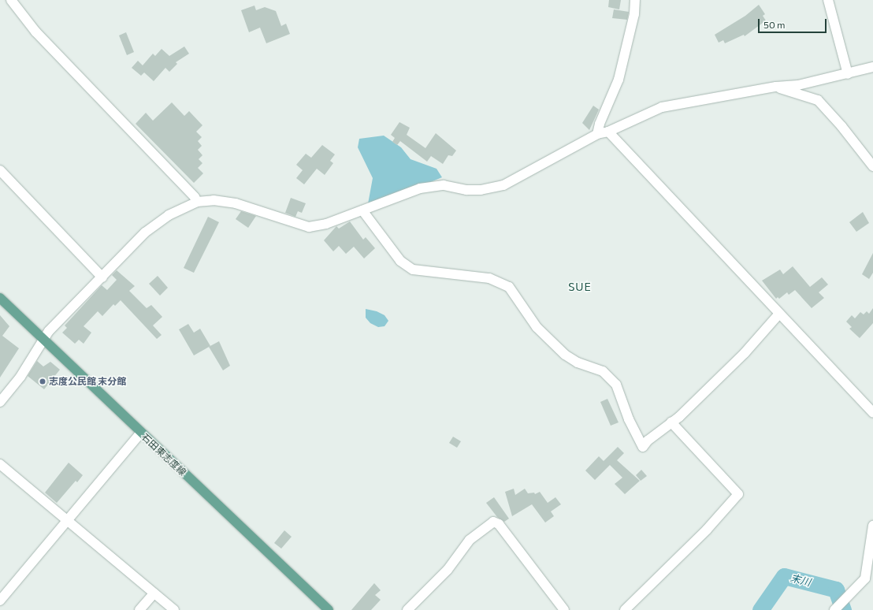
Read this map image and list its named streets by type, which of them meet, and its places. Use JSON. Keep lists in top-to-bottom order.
{
  "streets": {
    "main road": ["石田東志度線"]
  },
  "districts": ["SUE"],
  "water": ["末川"],
  "places": ["志度公民館 末分館"],
  "scale_bar": "50 m"
}
